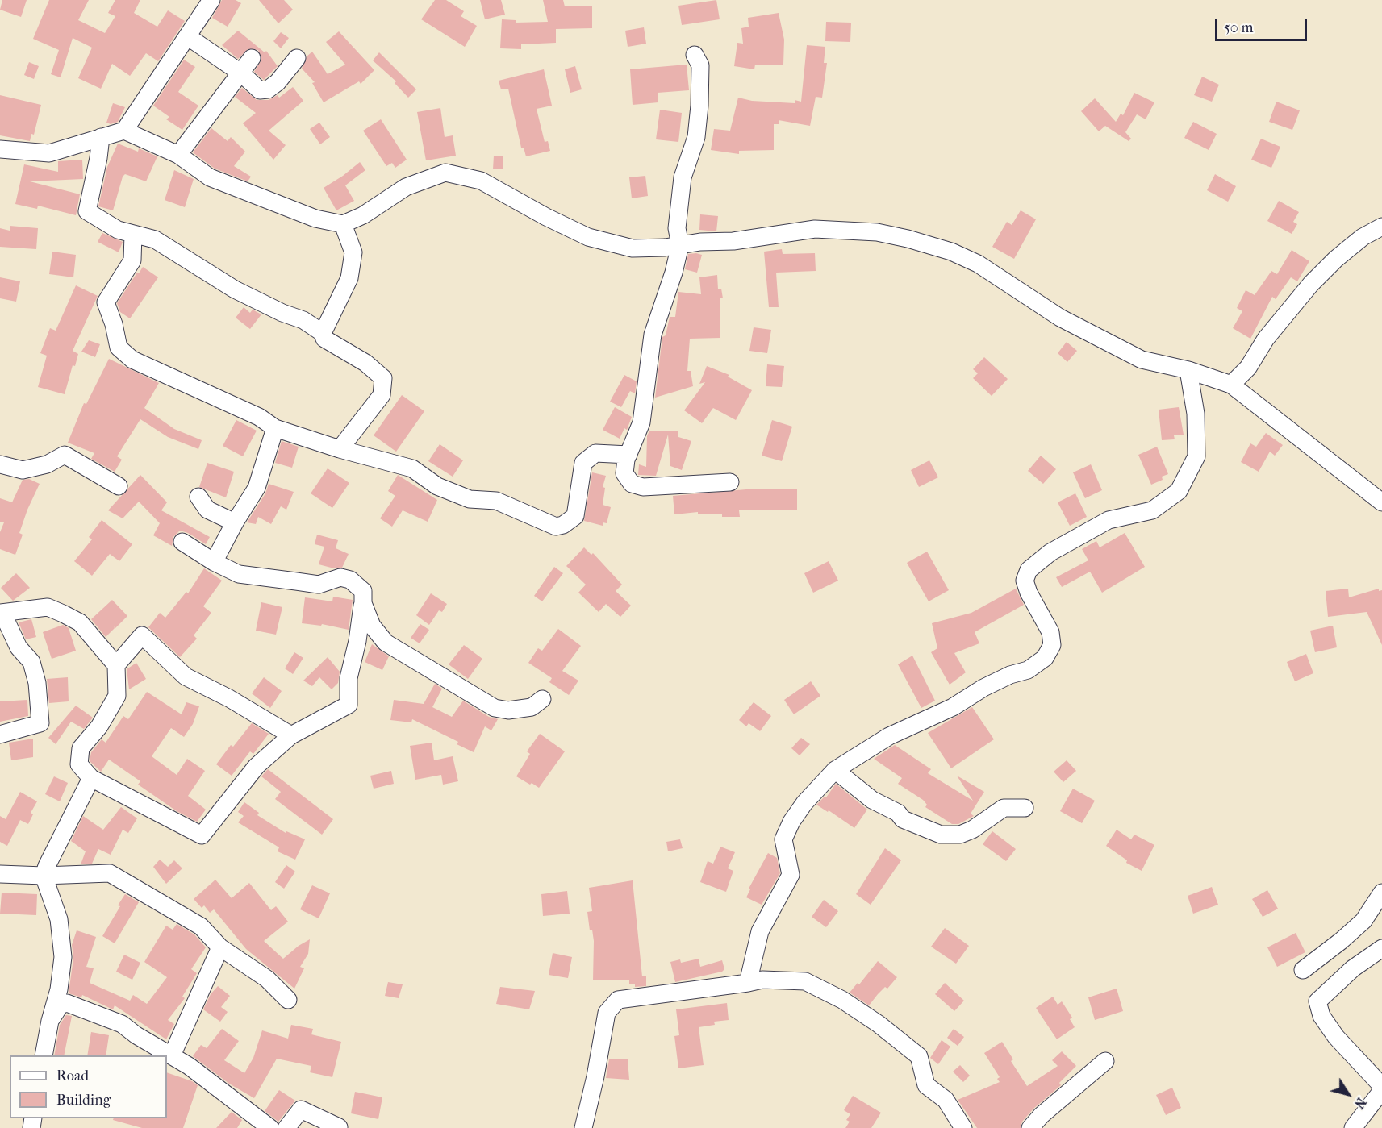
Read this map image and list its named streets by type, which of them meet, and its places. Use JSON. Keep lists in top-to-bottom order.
{
  "legend": ["Road", "Building"],
  "scale_bar": "50 m",
  "north": "bottom right"
}
